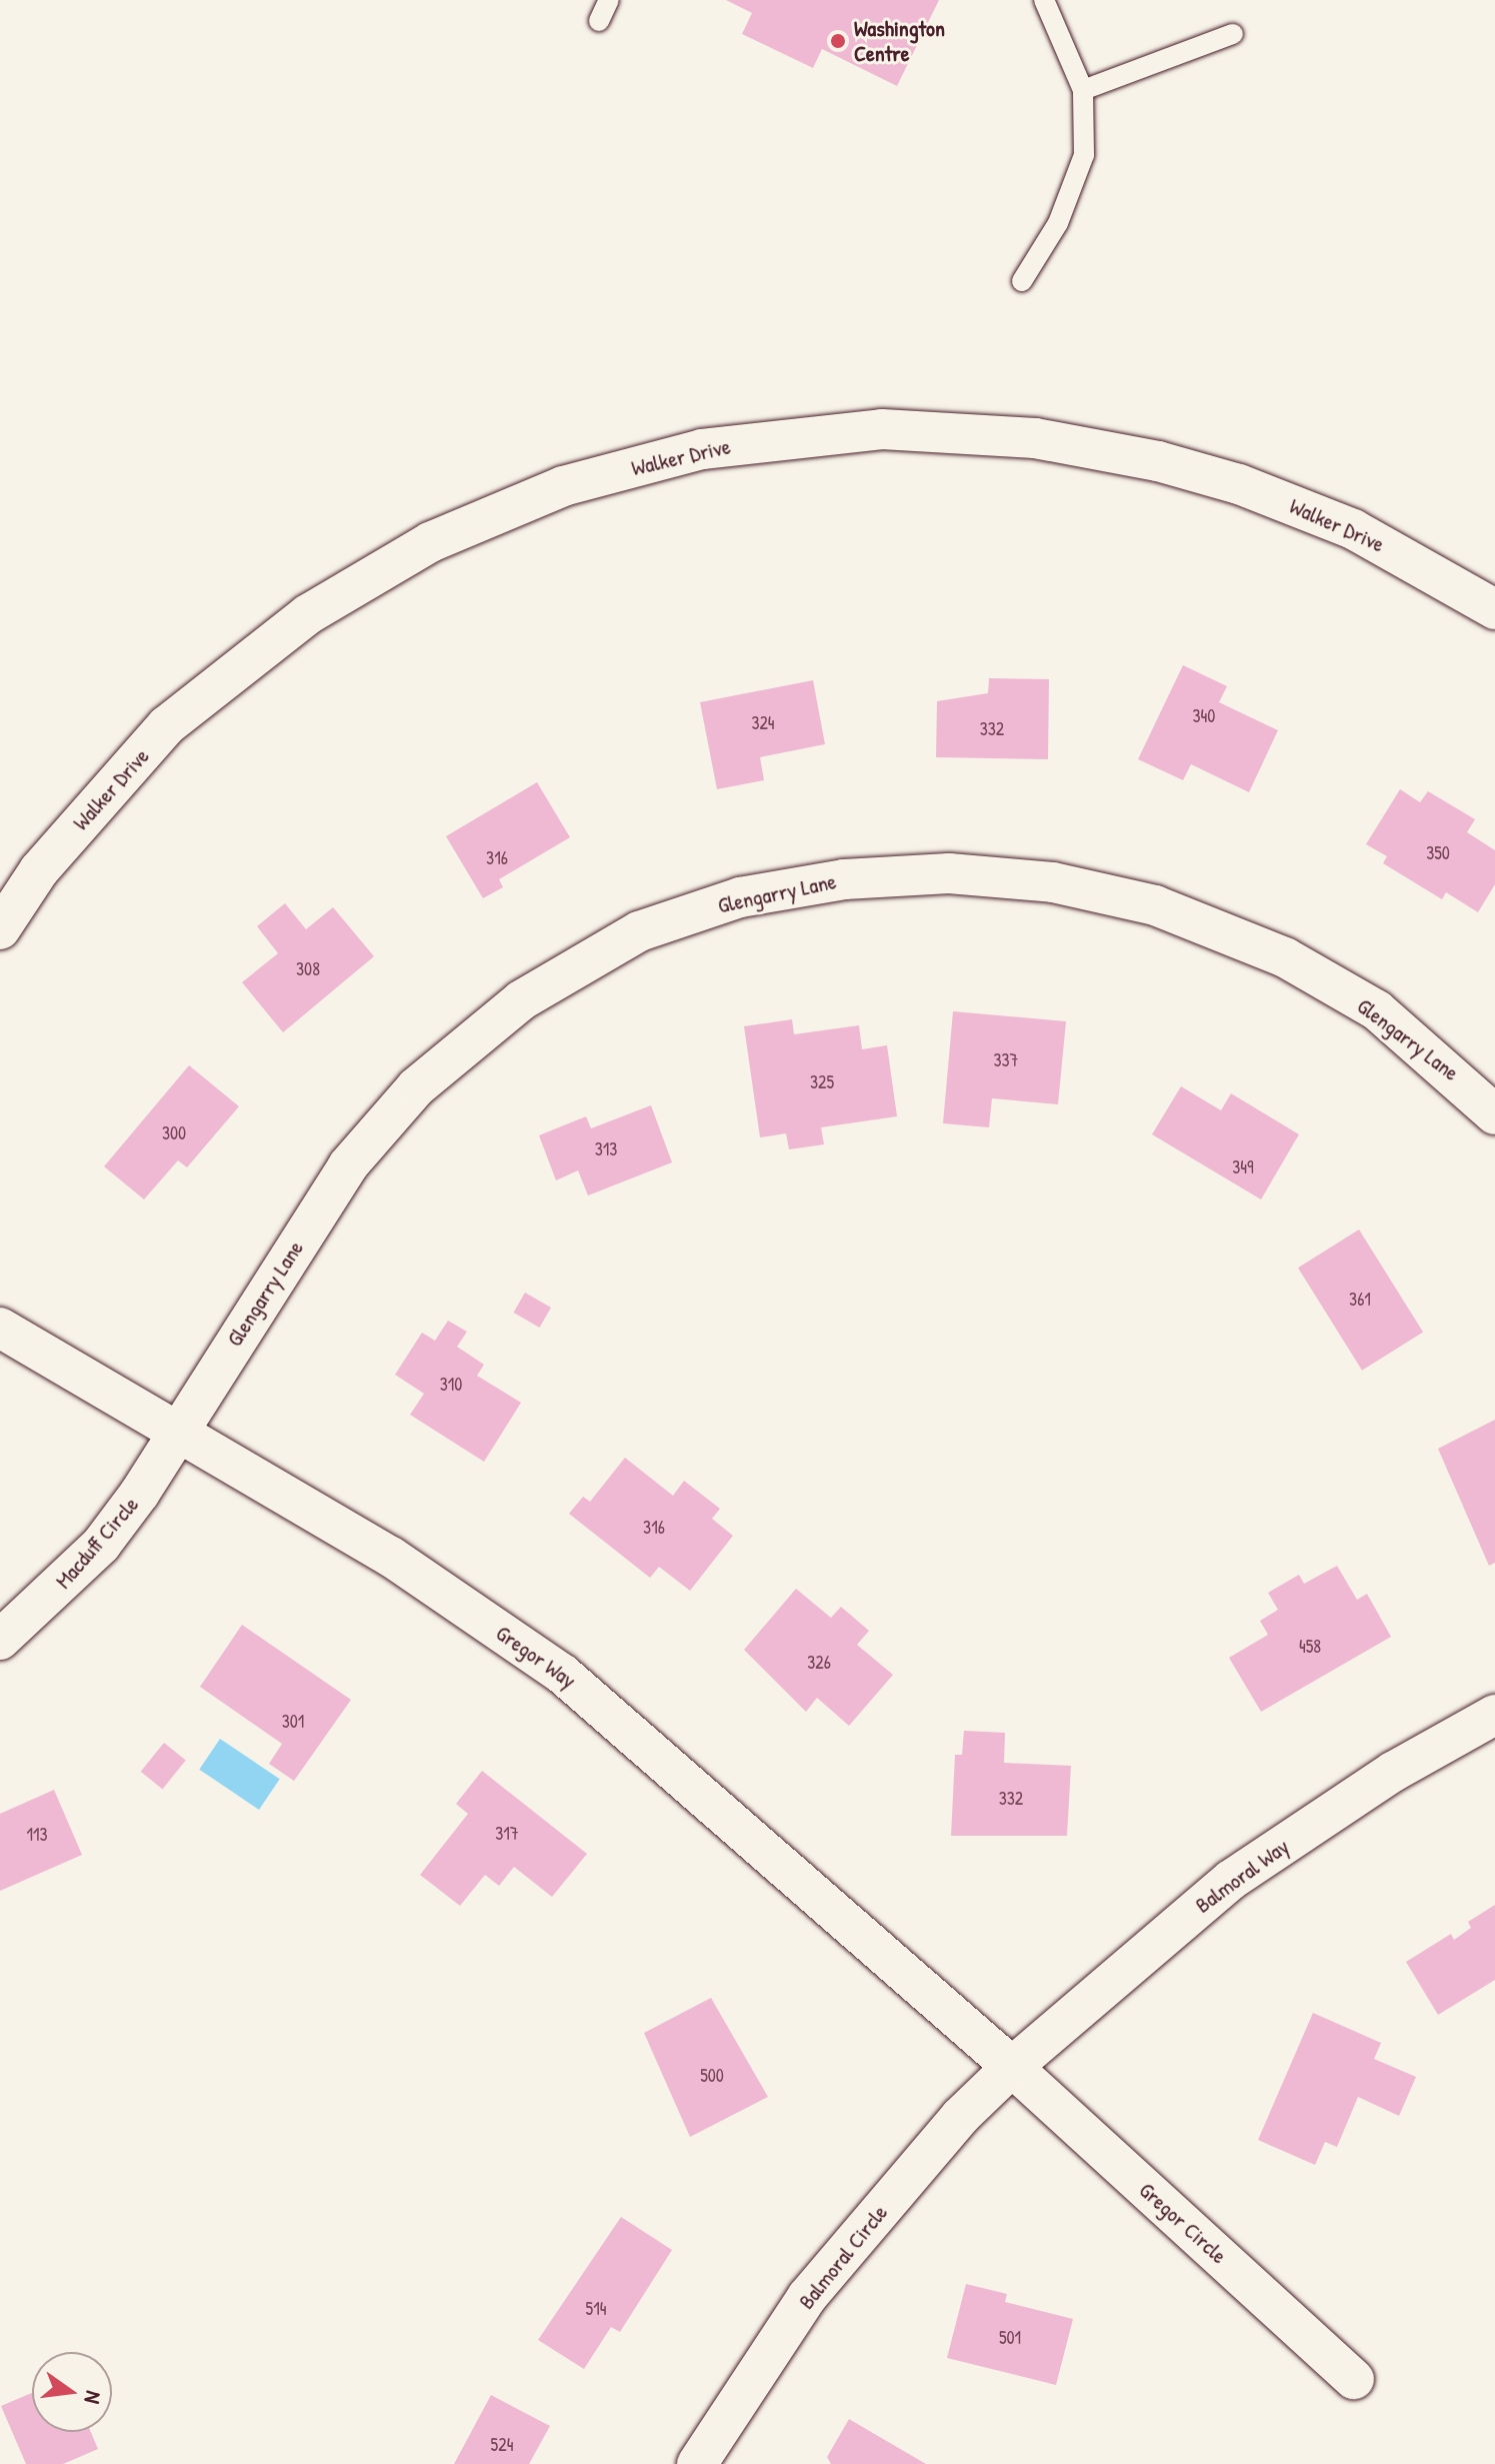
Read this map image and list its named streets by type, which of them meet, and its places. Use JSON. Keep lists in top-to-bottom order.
{
  "streets": {
    "street": [
      "Walker Drive",
      "Glengarry Lane",
      "Macduff Circle",
      "Gregor Way",
      "Balmoral Way",
      "Gregor Circle",
      "Balmoral Circle"
    ]
  },
  "crossings": [
    ["Glengarry Lane", "Macduff Circle"],
    ["Glengarry Lane", "Gregor Way"],
    ["Macduff Circle", "Gregor Way"],
    ["Gregor Way", "Balmoral Way"],
    ["Gregor Way", "Gregor Circle"],
    ["Gregor Way", "Balmoral Circle"],
    ["Balmoral Way", "Gregor Circle"],
    ["Balmoral Way", "Balmoral Circle"],
    ["Gregor Circle", "Balmoral Circle"]
  ],
  "places": ["Washington Centre"],
  "house_numbers": [
    "340",
    "324",
    "332",
    "350",
    "316",
    "308",
    "337",
    "325",
    "300",
    "313",
    "349",
    "361",
    "310",
    "316",
    "458",
    "326",
    "301",
    "332",
    "317",
    "113",
    "500",
    "514",
    "501",
    "524"
  ],
  "north": "right"
}
